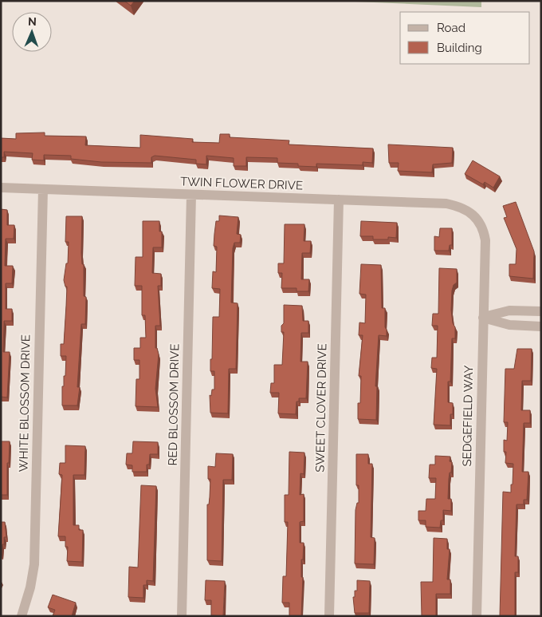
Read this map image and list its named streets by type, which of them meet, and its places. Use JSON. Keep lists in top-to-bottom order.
{
  "streets": {
    "street": [
      "TWIN FLOWER DRIVE",
      "WHITE BLOSSOM DRIVE",
      "RED BLOSSOM DRIVE",
      "SWEET CLOVER DRIVE",
      "SEDGEFIELD WAY"
    ]
  },
  "crossings": [
    ["TWIN FLOWER DRIVE", "WHITE BLOSSOM DRIVE"],
    ["TWIN FLOWER DRIVE", "RED BLOSSOM DRIVE"],
    ["TWIN FLOWER DRIVE", "SWEET CLOVER DRIVE"],
    ["TWIN FLOWER DRIVE", "SEDGEFIELD WAY"]
  ],
  "legend": ["Road", "Building"],
  "north": "top"
}
